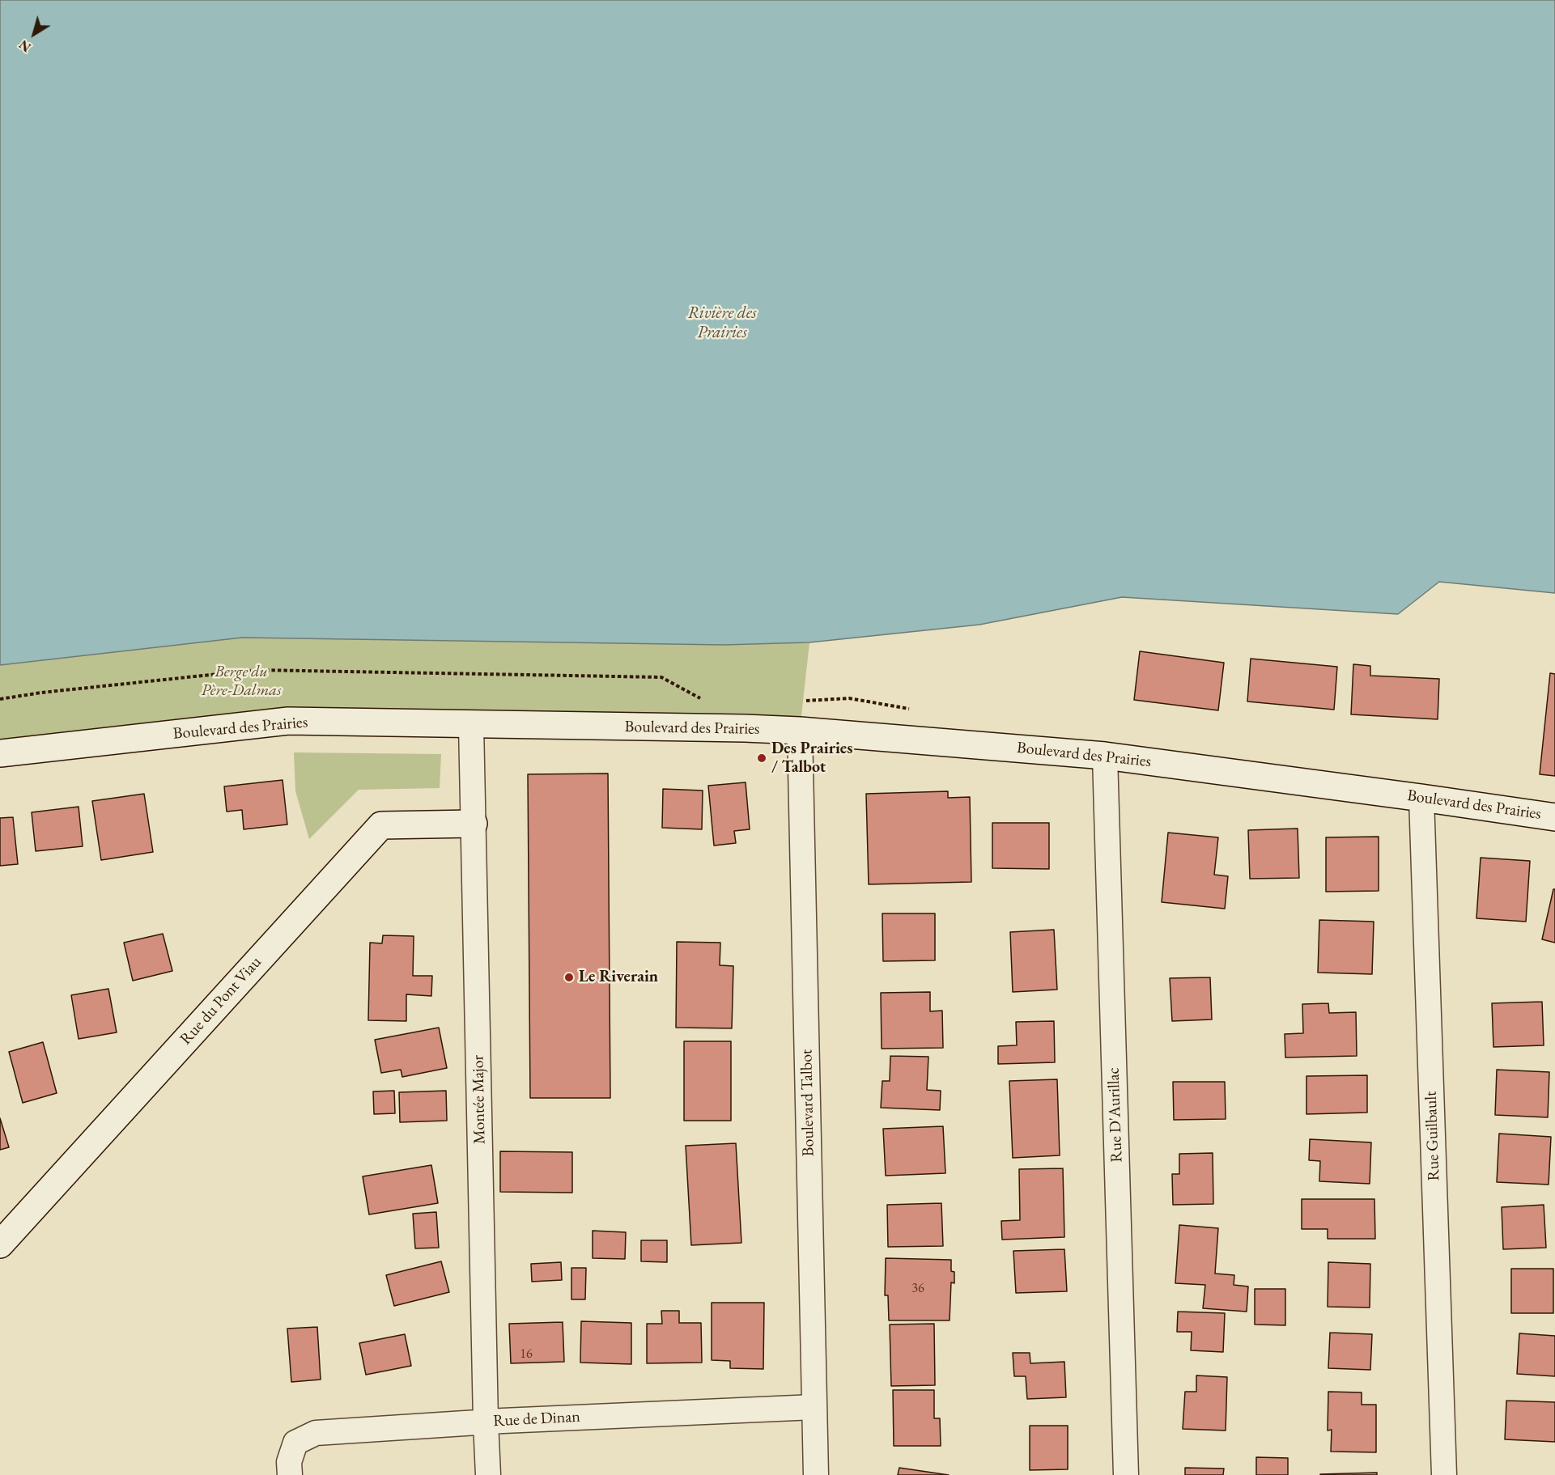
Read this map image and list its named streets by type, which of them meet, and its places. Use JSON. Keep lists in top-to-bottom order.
{
  "streets": {
    "street": [
      "Boulevard des Prairies",
      "Rue du Pont Viau",
      "Montée Major",
      "Boulevard Talbot",
      "Rue D'Aurillac",
      "Rue Guilbault",
      "Rue de Dinan"
    ]
  },
  "crossings": [
    ["Boulevard des Prairies", "Montée Major"],
    ["Boulevard des Prairies", "Boulevard Talbot"],
    ["Boulevard des Prairies", "Rue D'Aurillac"],
    ["Boulevard des Prairies", "Rue Guilbault"],
    ["Rue du Pont Viau", "Montée Major"],
    ["Montée Major", "Rue de Dinan"],
    ["Boulevard Talbot", "Rue de Dinan"]
  ],
  "water": ["Rivière des Prairies"],
  "parks": ["Berge du Père-Dalmas"],
  "places": ["Des Prairies / Talbot", "Le Riverain"],
  "house_numbers": ["36", "16"],
  "north": "bottom left"
}
